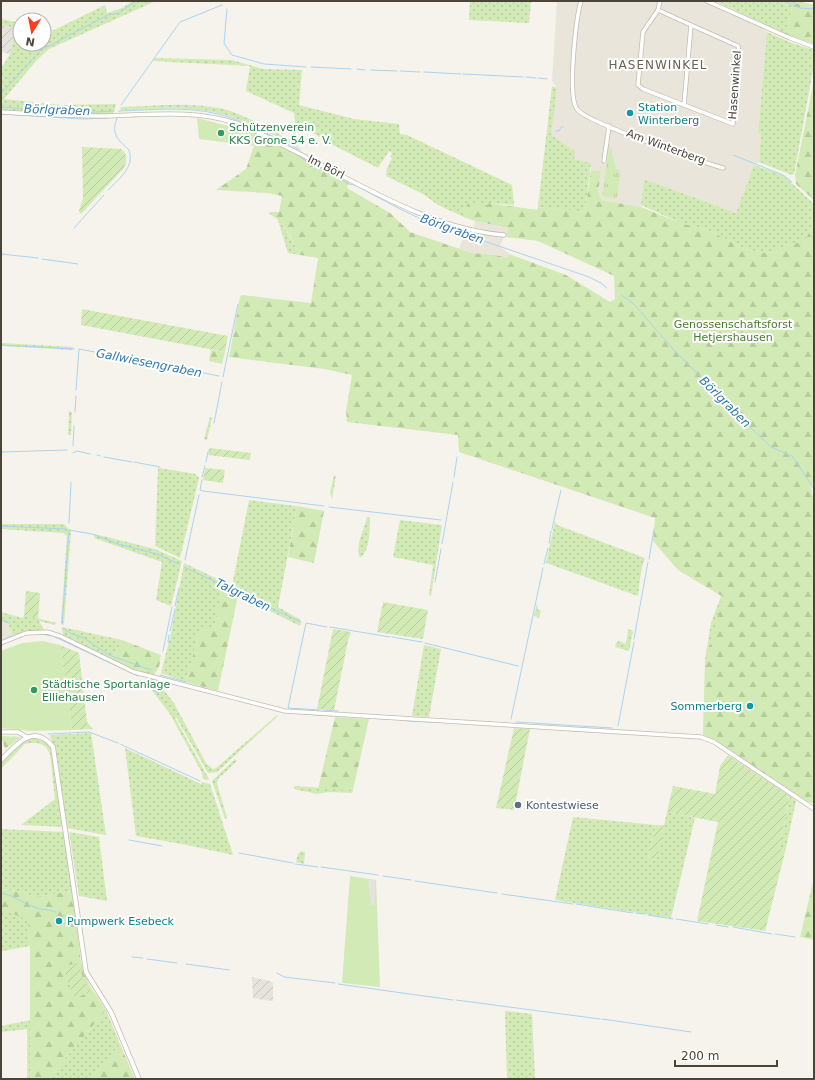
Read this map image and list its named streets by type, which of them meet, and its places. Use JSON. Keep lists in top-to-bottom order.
{
  "streets": {
    "street": ["Hasenwinkel", "Am Winterberg", "Im Börl"]
  },
  "districts": ["HASENWINKEL"],
  "water": ["Börlgraben", "Gallwiesengraben", "Talgraben"],
  "parks": ["Genossenschaftsforst Hetjershausen"],
  "places": [
    "Station Winterberg",
    "Schützenverein KKS Grone 54 e. V.",
    "Städtische Sportanlage Elliehausen",
    "Sommerberg",
    "Kontestwiese",
    "Pumpwerk Esebeck"
  ],
  "scale_bar": "200 m",
  "north": "bottom"
}
